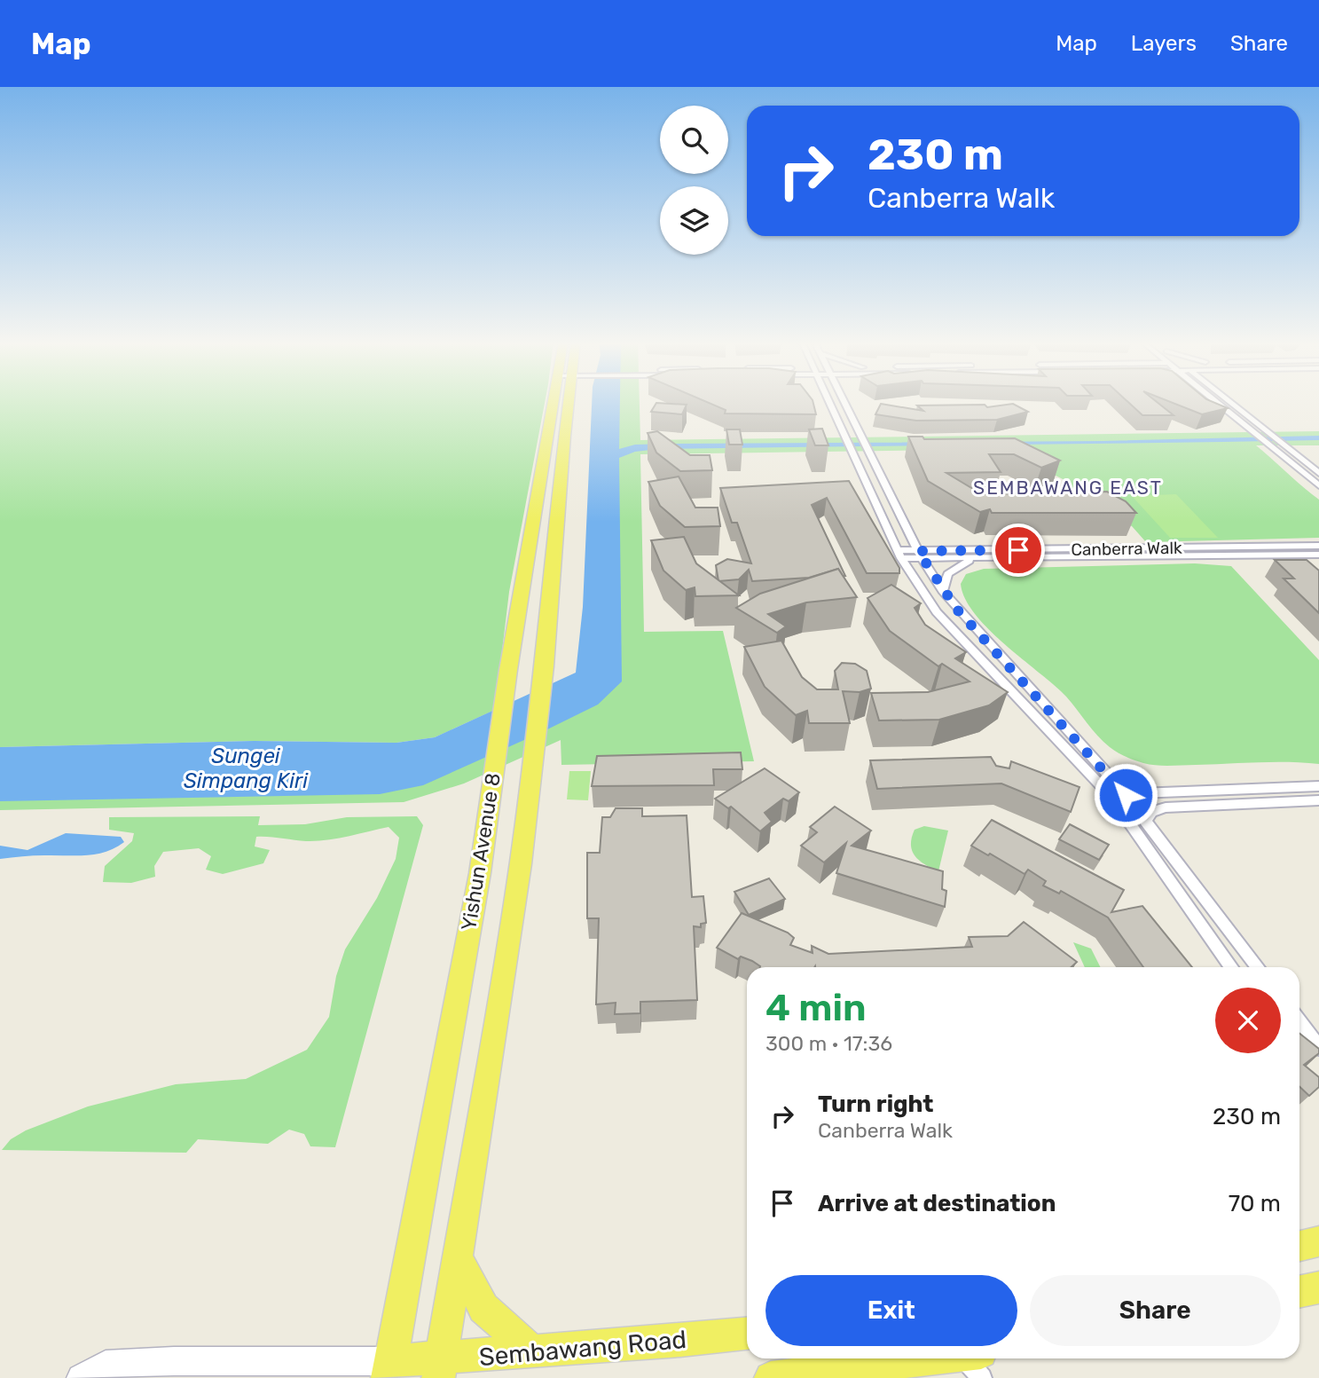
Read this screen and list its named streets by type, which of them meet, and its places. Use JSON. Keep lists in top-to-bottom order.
{
  "streets": {
    "main road": ["Yishun Avenue 8", "Sembawang Road"],
    "street": ["Canberra Walk"]
  },
  "crossings": [
    ["Yishun Avenue 8", "Sembawang Road"]
  ],
  "districts": ["SEMBAWANG EAST"],
  "water": ["Sungei Simpang Kiri"],
  "page": {
    "header": "Map",
    "nav": ["Map", "Layers", "Share"],
    "turn": ["230 m", "Canberra Walk"],
    "heading": ["4 min", "300 m · 17:36"],
    "list": [
      {
        "name": "Turn right",
        "note": "Canberra Walk",
        "value": "230 m"
      },
      {
        "name": "Arrive at destination",
        "value": "70 m"
      }
    ],
    "buttons": ["Exit", "Share"]
  }
}
